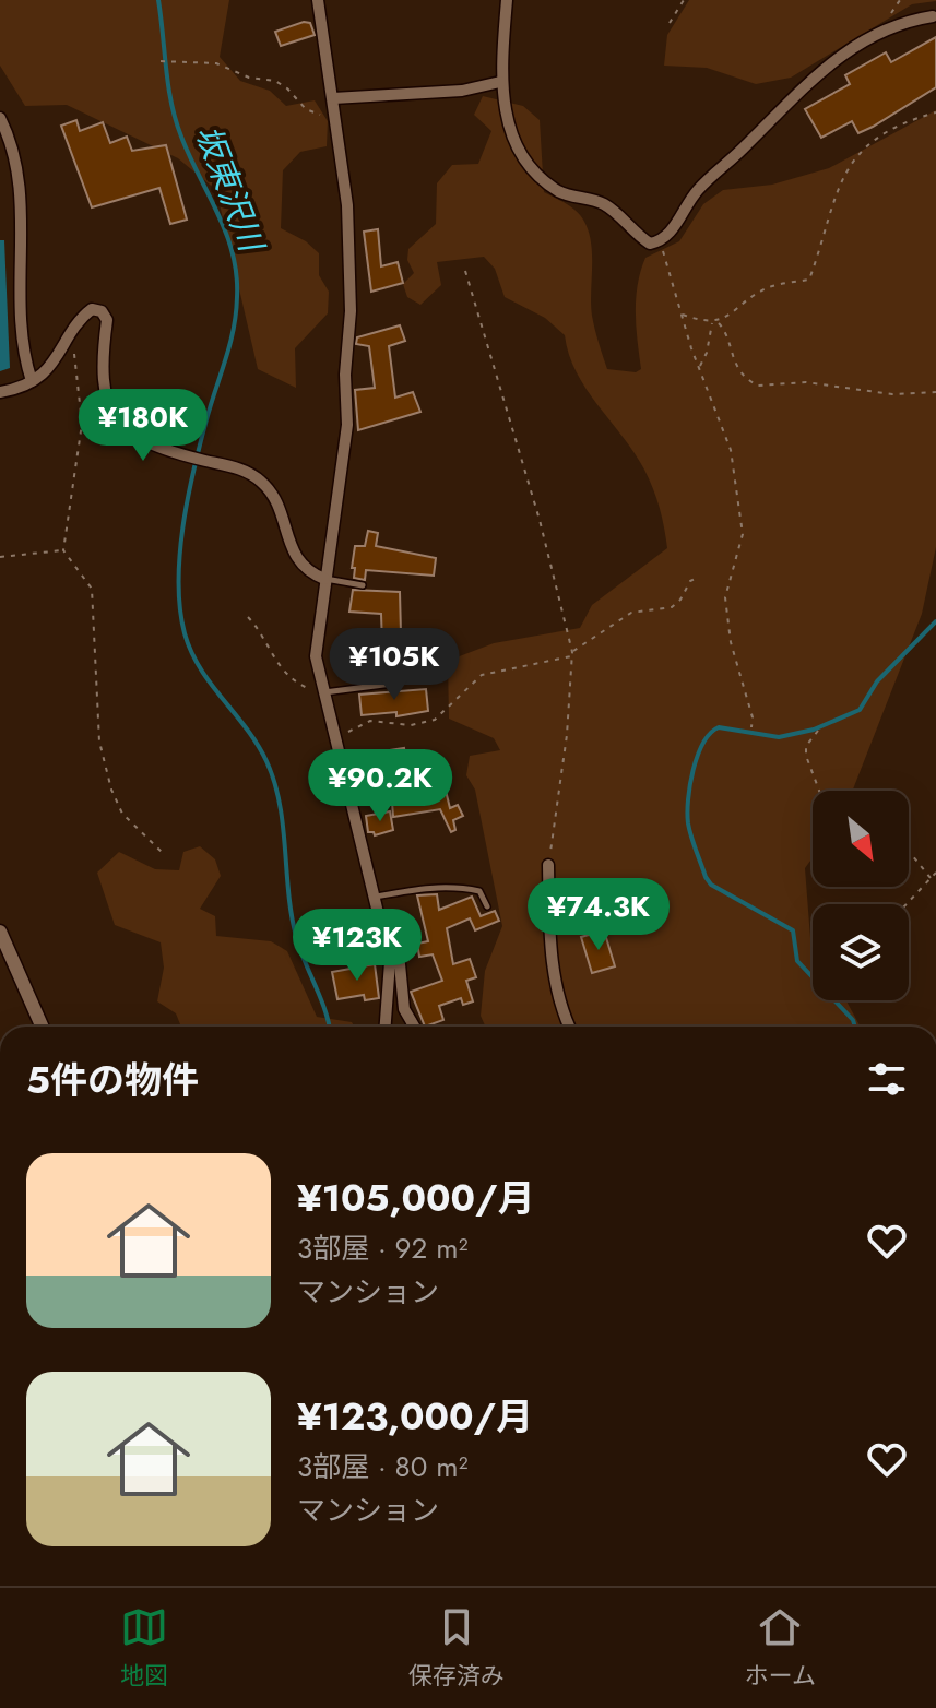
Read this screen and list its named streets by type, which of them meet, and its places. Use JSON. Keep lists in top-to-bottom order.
{
  "water": ["坂東沢川"],
  "north": "bottom right",
  "page": {
    "price": [
      "¥180K",
      "¥105K",
      "¥90.2K",
      "¥74.3K",
      "¥123K"
    ],
    "heading": "5件の物件",
    "list": [
      {
        "name": "¥105,000/月",
        "note": "3部屋 · 92 m² · マンション"
      },
      {
        "name": "¥123,000/月",
        "note": "3部屋 · 80 m² · マンション"
      }
    ],
    "tabs": ["地図", "保存済み", "ホーム"]
  }
}
